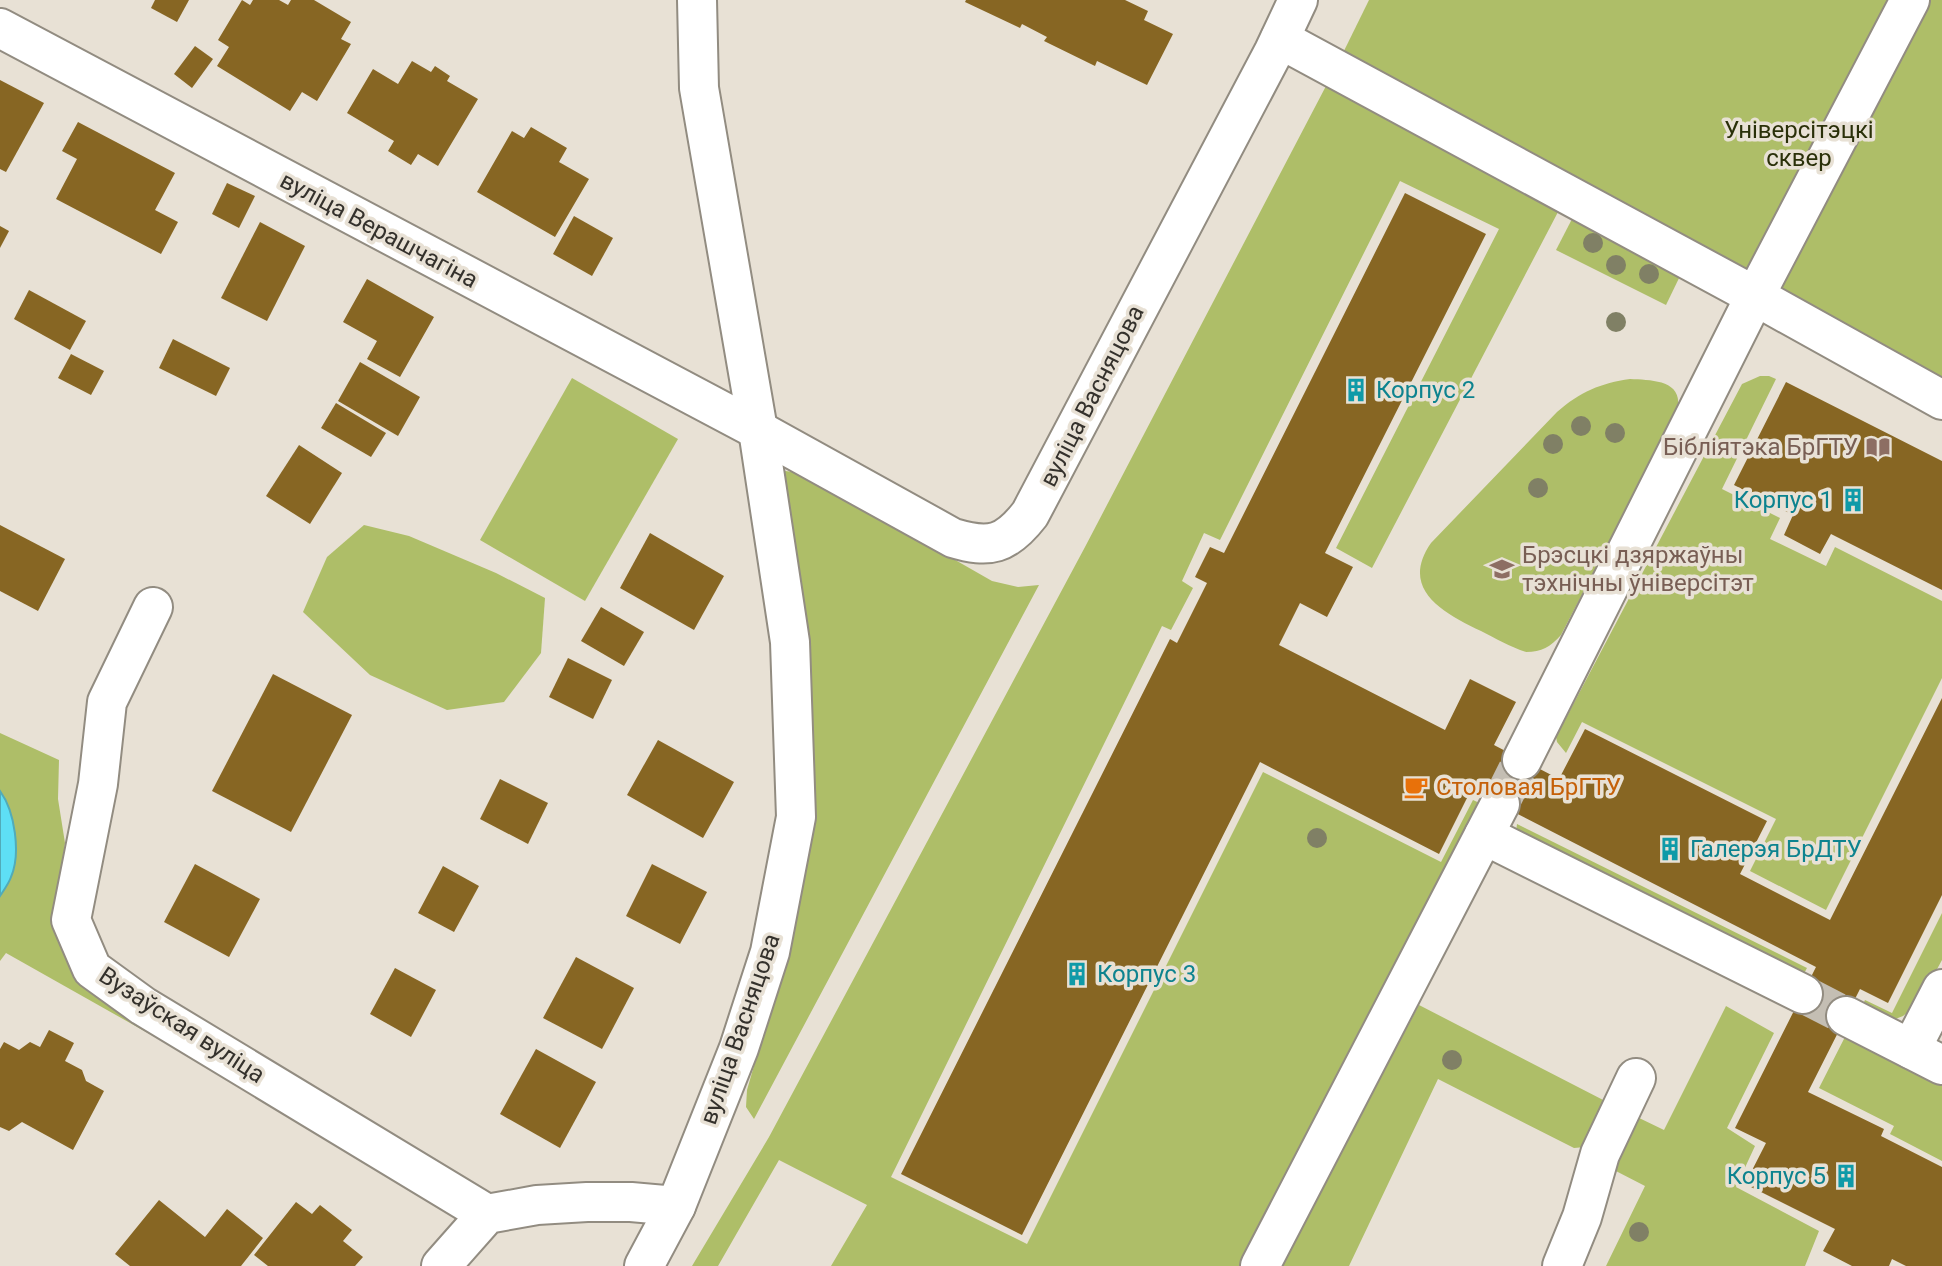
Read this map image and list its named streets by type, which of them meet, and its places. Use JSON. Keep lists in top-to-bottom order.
{
  "streets": {
    "street": ["вуліца Верашчагіна", "вуліца Васняцова", "Вузаўская вуліца"]
  },
  "crossings": [
    ["вуліца Верашчагіна", "вуліца Васняцова"]
  ],
  "parks": ["Універсітэцкі сквер"],
  "places": {
    "building": [
      "Корпус 2",
      "Корпус 1",
      "Галерэя БрДТУ",
      "Корпус 3",
      "Корпус 5"
    ],
    "library": ["Бібліятэка БрГТУ"],
    "school or university": ["Брэсцкі дзяржаўны тэхнічны ўніверсітэт"],
    "cafe": ["Столовая БрГТУ"]
  }
}
